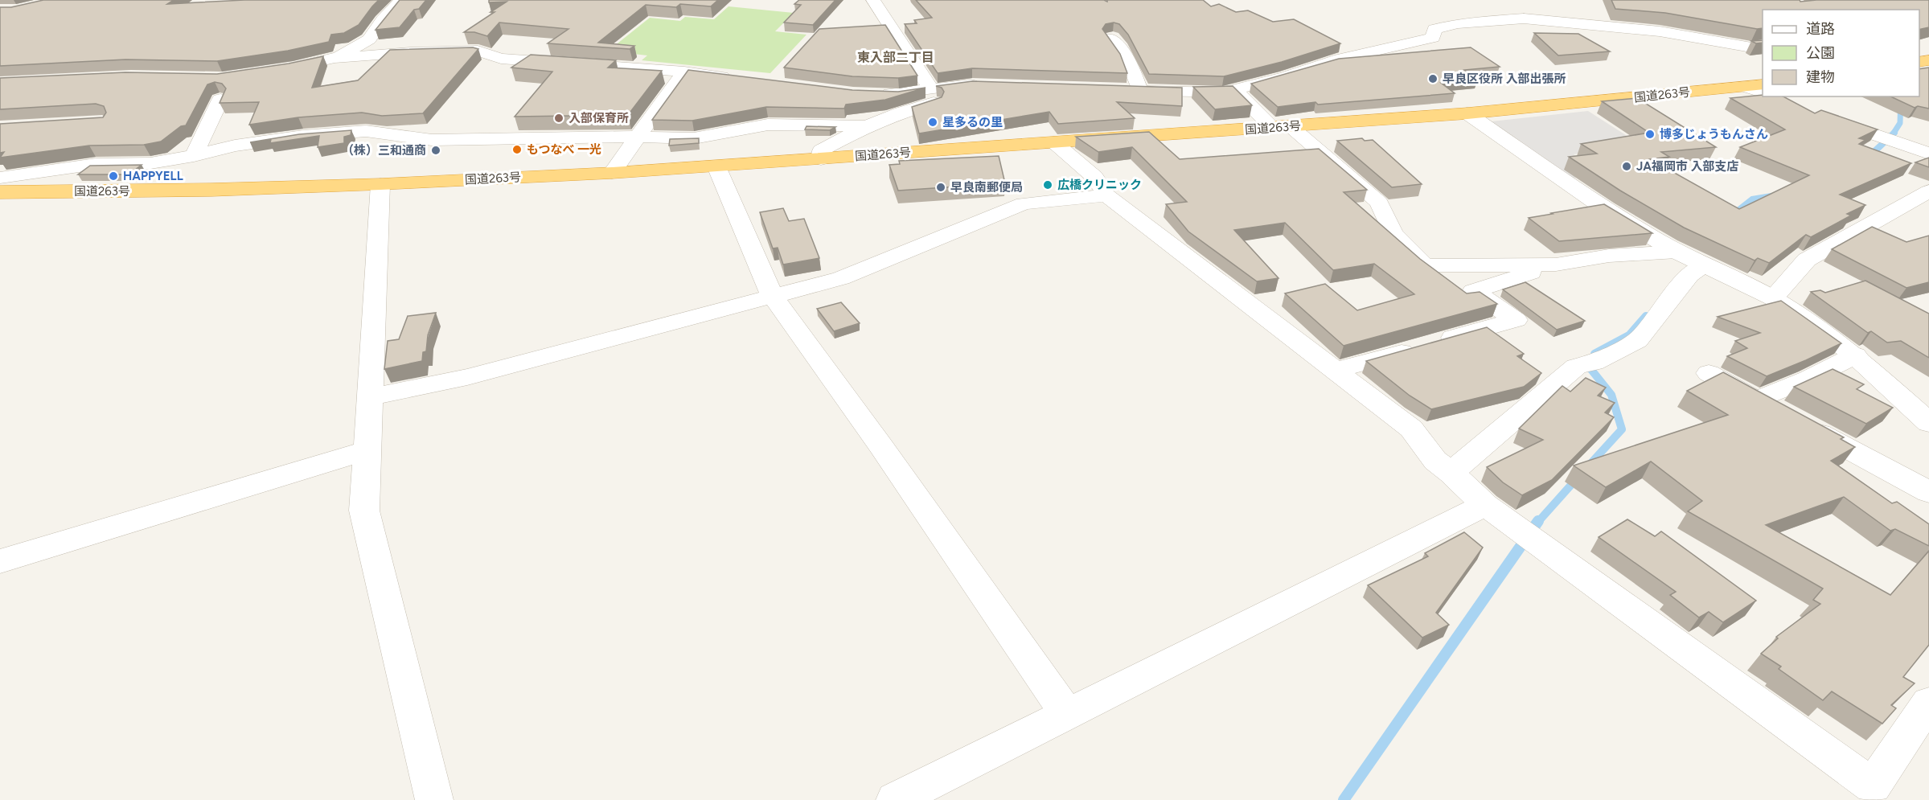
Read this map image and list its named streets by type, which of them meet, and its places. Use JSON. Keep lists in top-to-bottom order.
{
  "streets": {
    "highway": ["国道263号"]
  },
  "districts": ["東入部二丁目"],
  "places": [
    "早良区役所 入部出張所",
    "入部保育所",
    "星多るの里",
    "博多じょうもんさん",
    "もつなべ 一光",
    "（株）三和通商",
    "JA福岡市 入部支店",
    "HAPPYELL",
    "広橋クリニック",
    "早良南郵便局"
  ],
  "legend": ["道路", "公園", "建物"]
}
